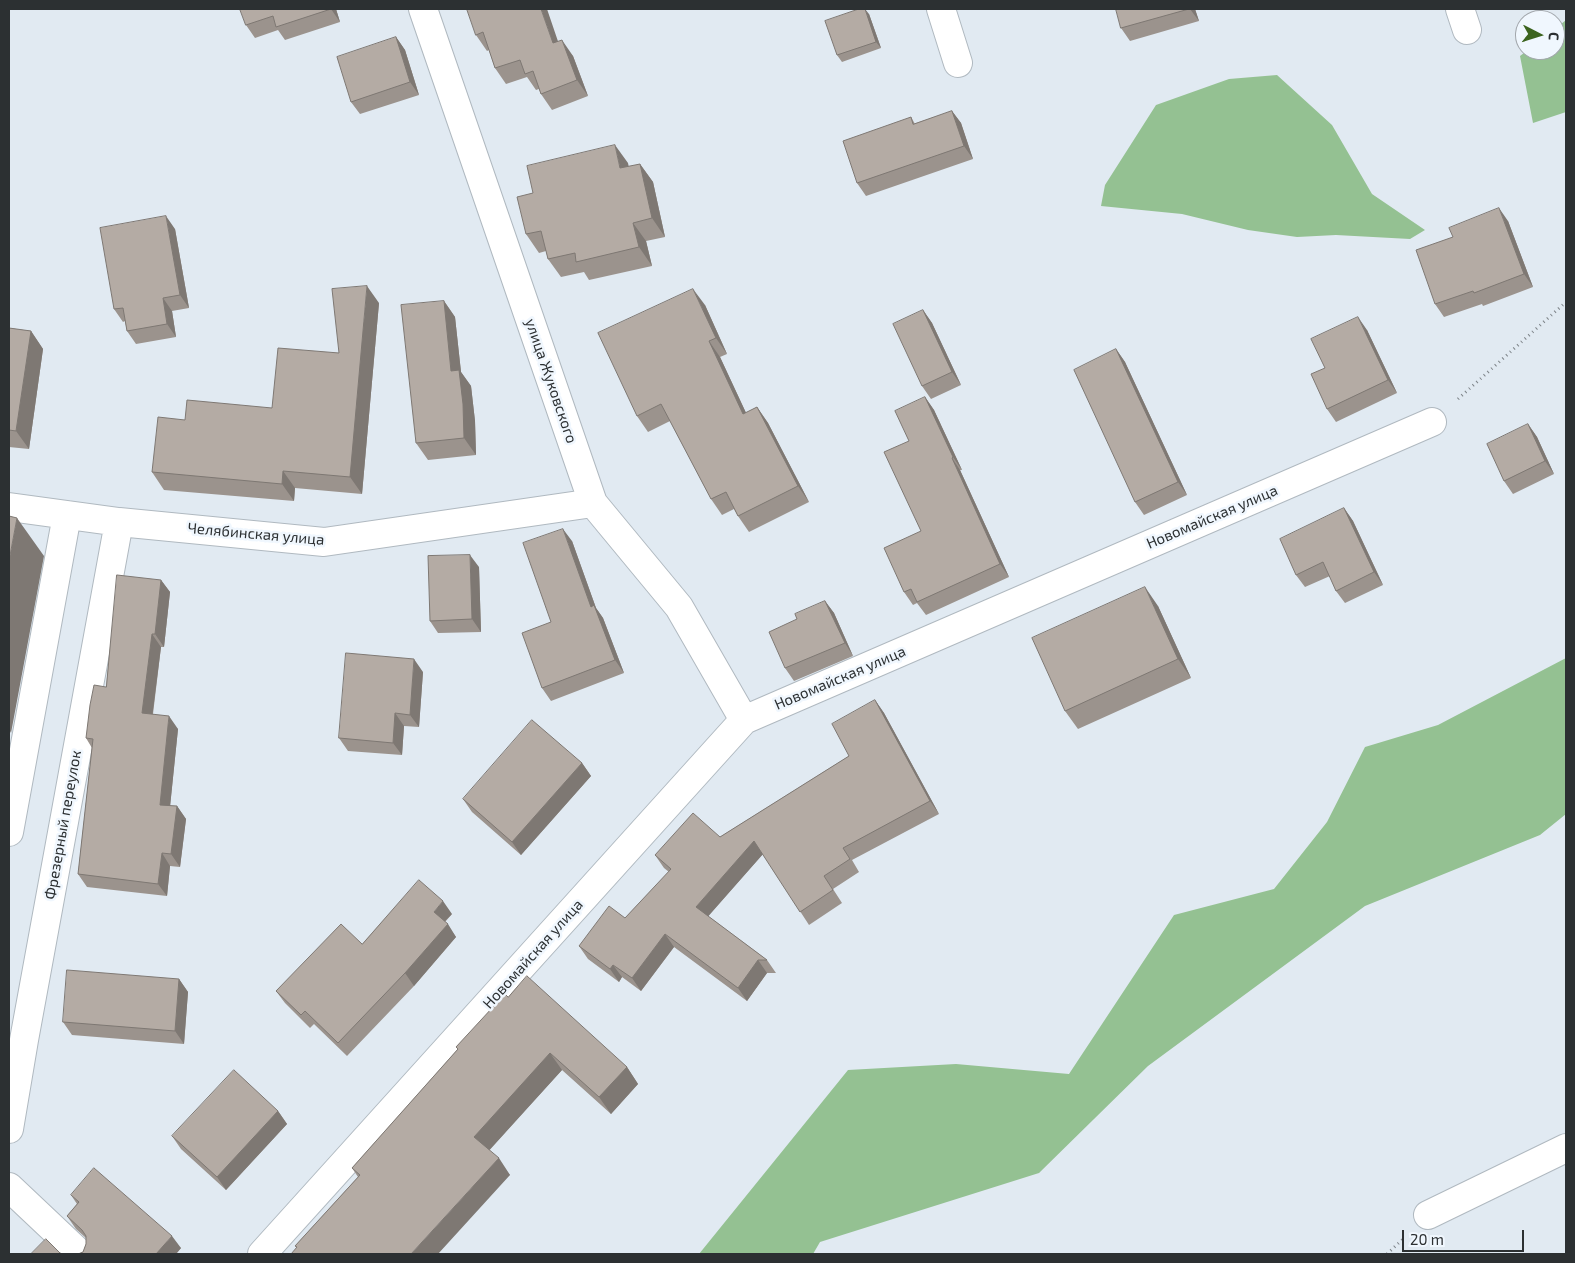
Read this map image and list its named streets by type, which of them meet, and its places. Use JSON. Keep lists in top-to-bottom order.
{
  "streets": {
    "street": [
      "улица Жуковского",
      "Новомайская улица",
      "Челябинская улица",
      "Фрезерный переулок"
    ]
  },
  "crossings": [
    ["улица Жуковского", "Новомайская улица"],
    ["улица Жуковского", "Челябинская улица"],
    ["Челябинская улица", "Фрезерный переулок"]
  ],
  "scale_bar": "20 m",
  "north": "right"
}
